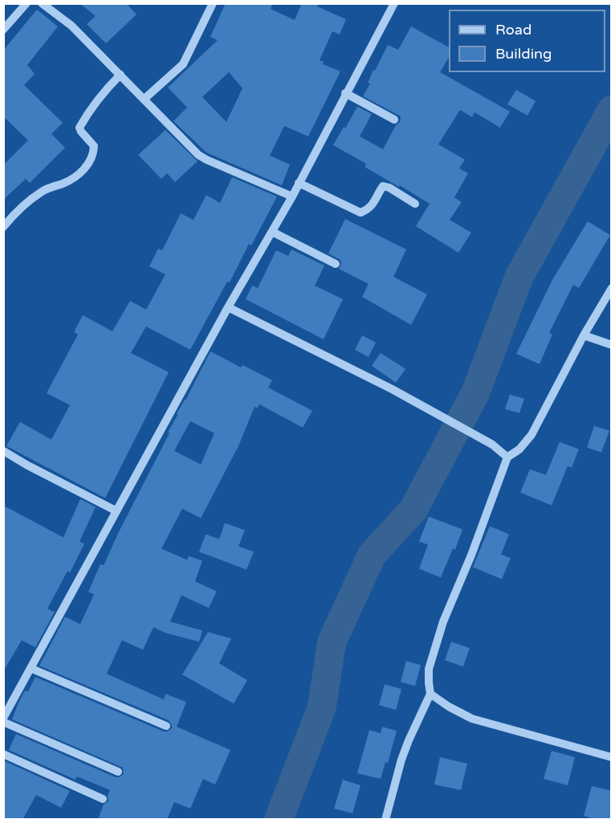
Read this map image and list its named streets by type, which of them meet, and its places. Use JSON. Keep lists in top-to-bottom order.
{
  "legend": ["Road", "Building"]
}
